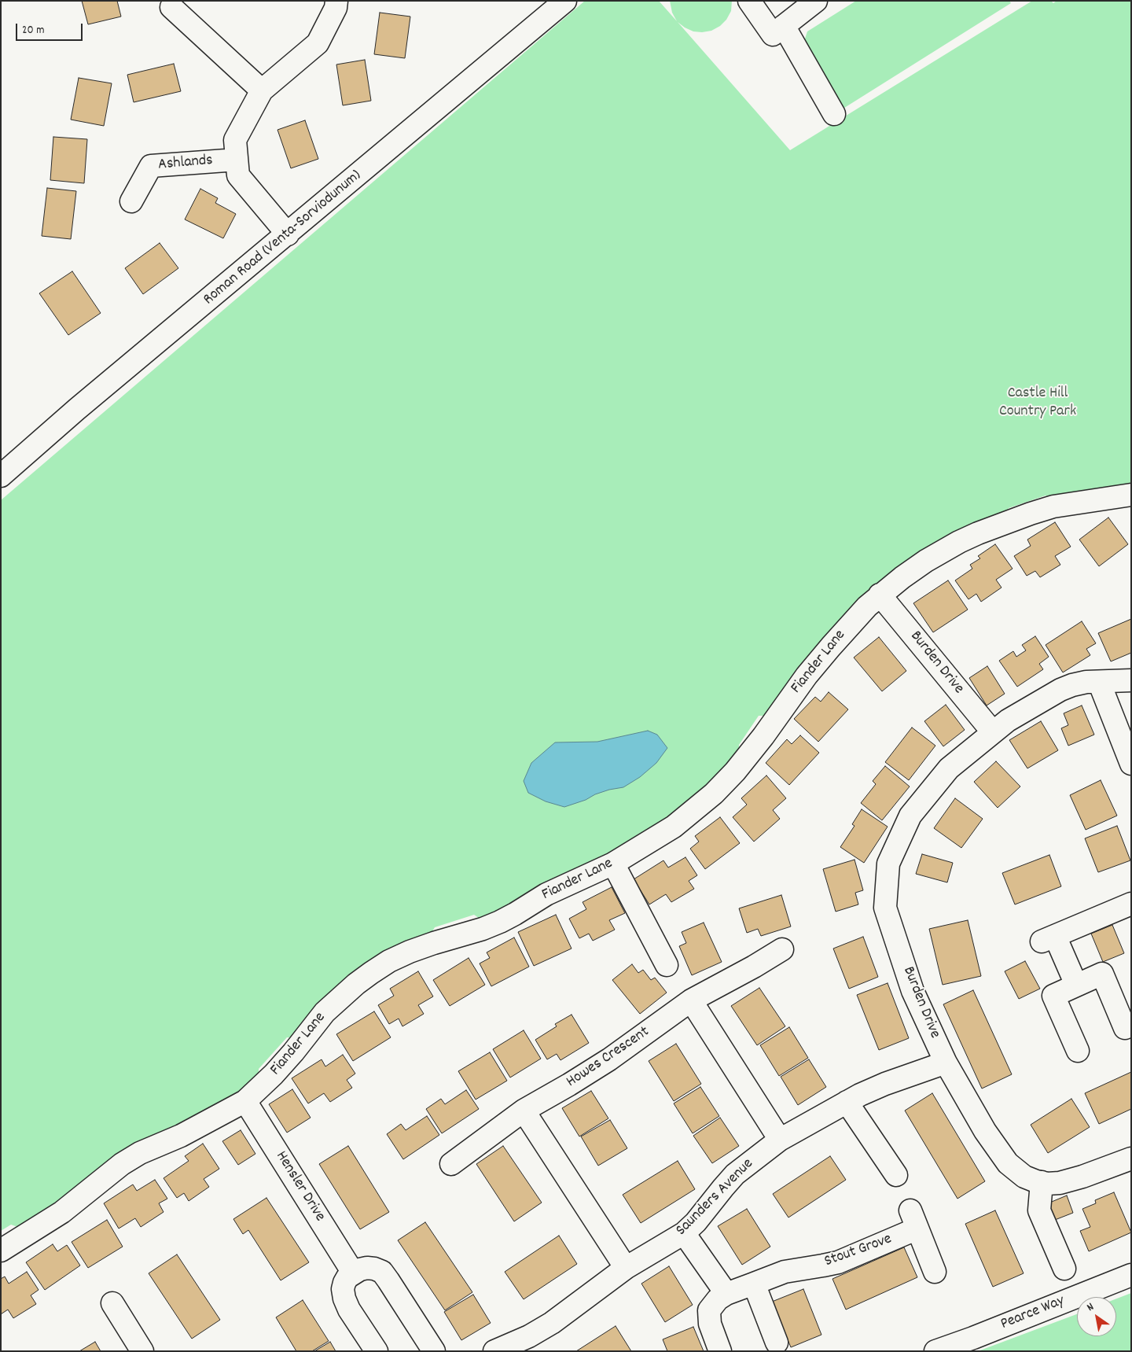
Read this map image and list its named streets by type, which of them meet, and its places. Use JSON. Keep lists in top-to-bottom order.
{
  "streets": {
    "street": [
      "Ashlands",
      "Roman Road (Venta-Sorviodunum)",
      "Fiander Lane",
      "Burden Drive",
      "Howes Crescent",
      "Hensler Drive",
      "Saunders Avenue",
      "Stout Grove",
      "Pearce Way"
    ]
  },
  "crossings": [
    ["Fiander Lane", "Burden Drive"],
    ["Fiander Lane", "Hensler Drive"],
    ["Burden Drive", "Saunders Avenue"]
  ],
  "parks": ["Castle Hill Country Park"],
  "scale_bar": "20 m",
  "north": "top left"
}
